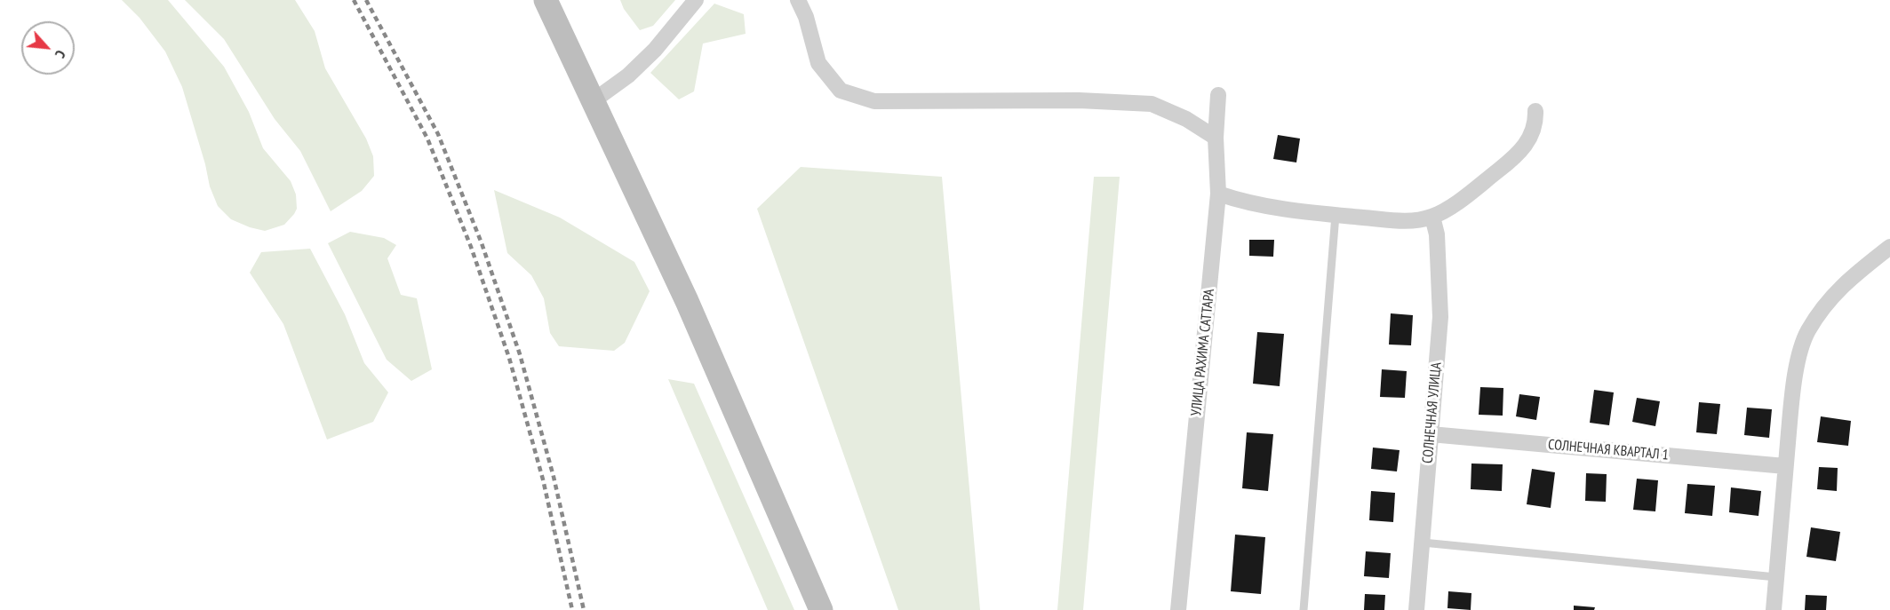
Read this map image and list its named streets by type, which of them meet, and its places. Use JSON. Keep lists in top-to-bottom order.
{
  "streets": {
    "street": ["УЛИЦА РАХИМА САТТАРА", "СОЛНЕЧНАЯ УЛИЦА", "СОЛНЕЧНАЯ КВАРТАЛ 1"]
  },
  "crossings": [
    ["СОЛНЕЧНАЯ УЛИЦА", "СОЛНЕЧНАЯ КВАРТАЛ 1"]
  ],
  "north": "bottom right"
}
